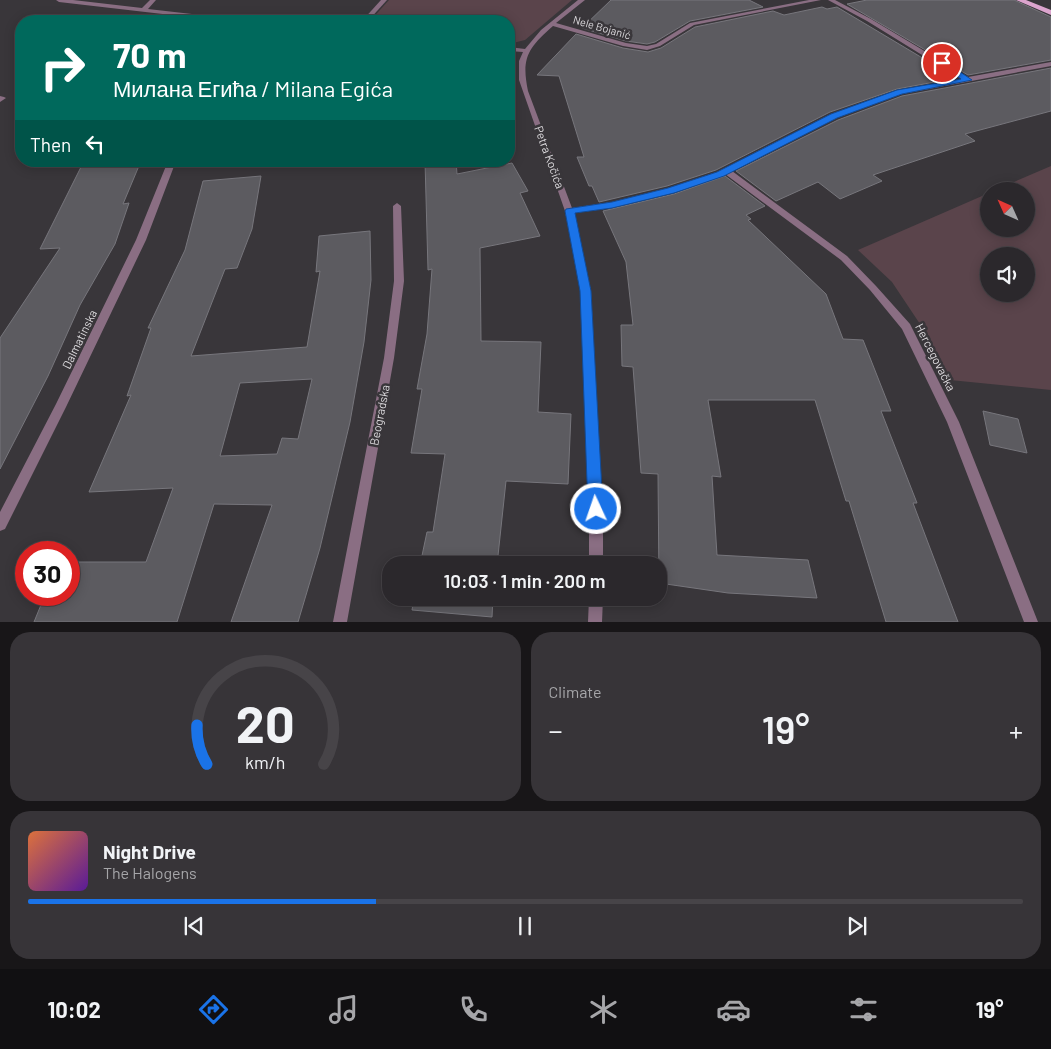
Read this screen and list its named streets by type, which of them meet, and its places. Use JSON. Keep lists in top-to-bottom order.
{
  "streets": {
    "street": [
      "Nele Bojanić",
      "Petra Kočića",
      "Dalmatinska",
      "Hercegovačka",
      "Beogradska"
    ]
  },
  "north": "top left",
  "page": {
    "turn": ["70 m", "Милана Егића / Milana Egića"],
    "then": "Then",
    "limit": "30",
    "trip": "10:03 · 1 min · 200 m",
    "tile": "Climate",
    "heat": ["−", "19°", "+"],
    "song": ["Night Drive", "The Halogens"],
    "tabs": ["10:02", "19°"],
    "gauge": ["20", "km/h"]
  }
}
